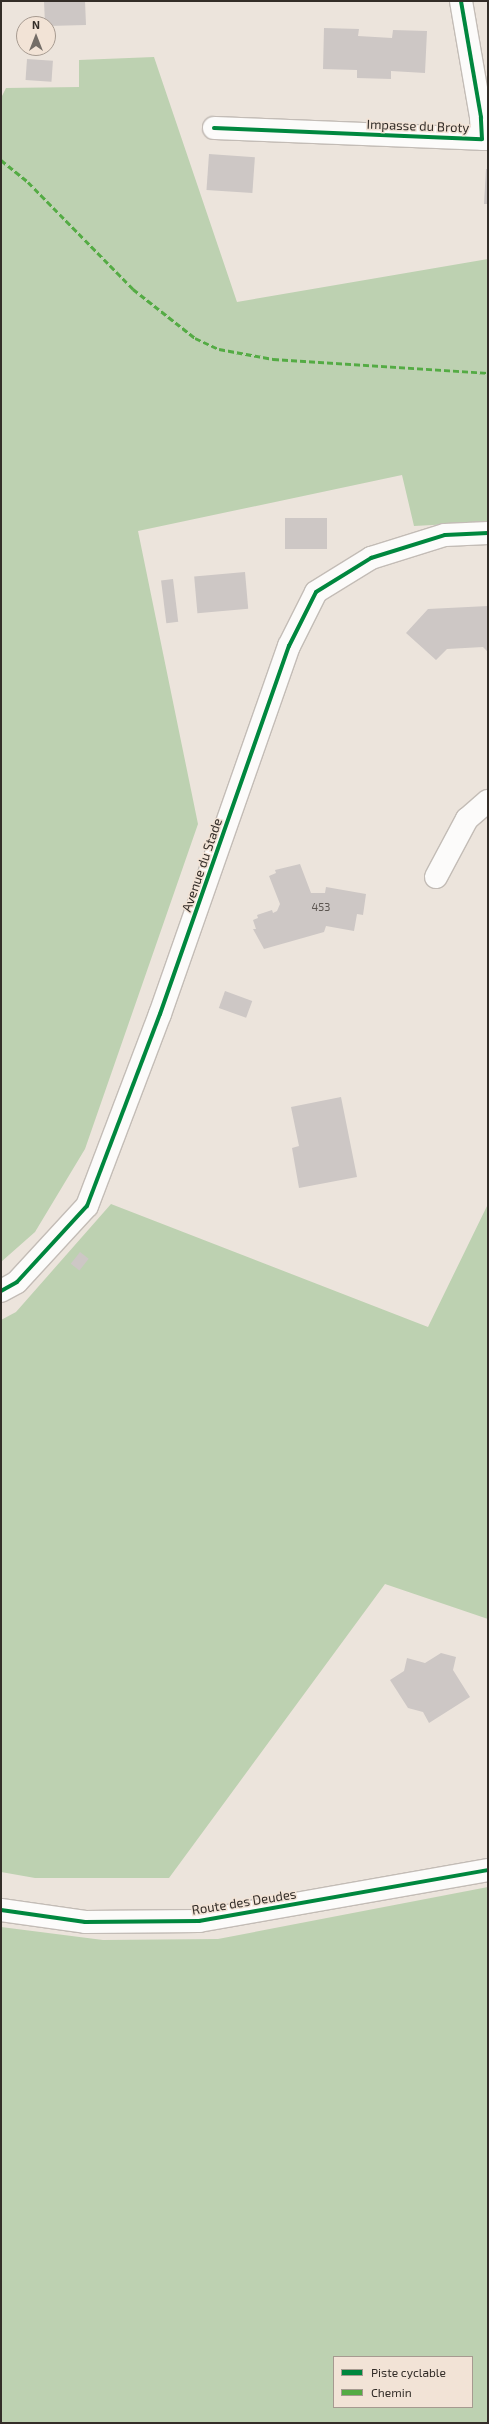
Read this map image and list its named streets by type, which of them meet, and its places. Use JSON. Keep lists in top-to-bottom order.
{
  "streets": {
    "street": ["Impasse du Broty", "Avenue du Stade", "Route des Deudes"]
  },
  "house_numbers": ["453"],
  "legend": ["Piste cyclable", "Chemin"],
  "north": "top"
}
